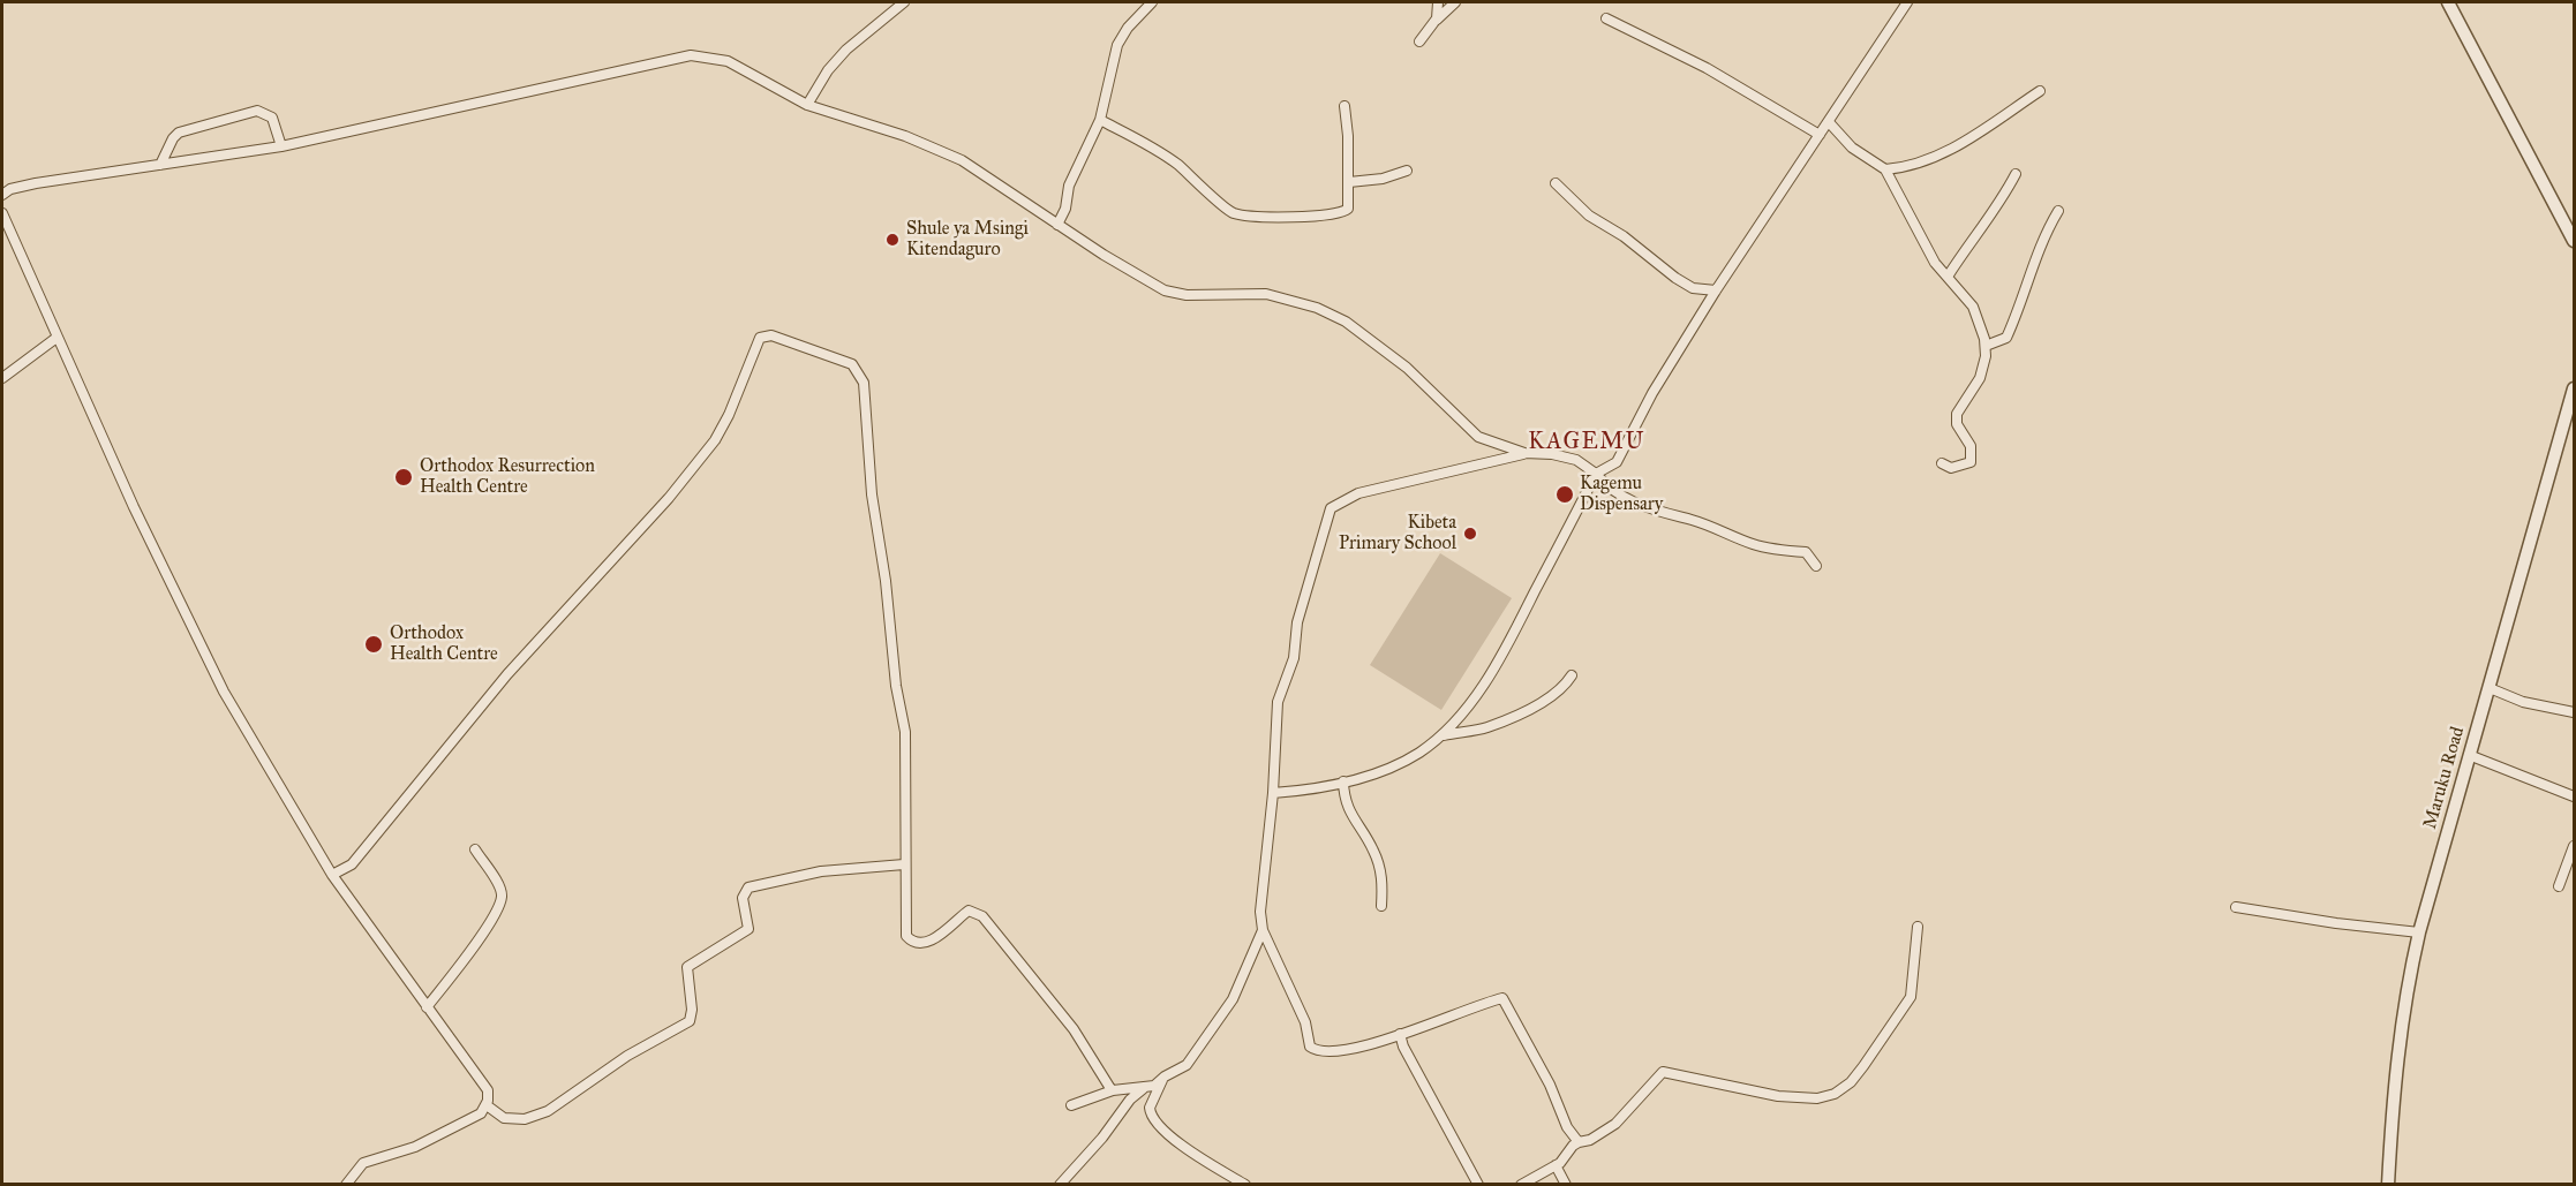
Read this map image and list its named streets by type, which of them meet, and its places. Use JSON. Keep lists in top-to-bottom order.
{
  "streets": {
    "street": ["Maruku Road"]
  },
  "districts": ["KAGEMU"],
  "places": [
    "Shule ya Msingi Kitendaguro",
    "Orthodox Resurrection Health Centre",
    "Kagemu Dispensary",
    "Kibeta Primary School",
    "Orthodox Health Centre"
  ]
}
